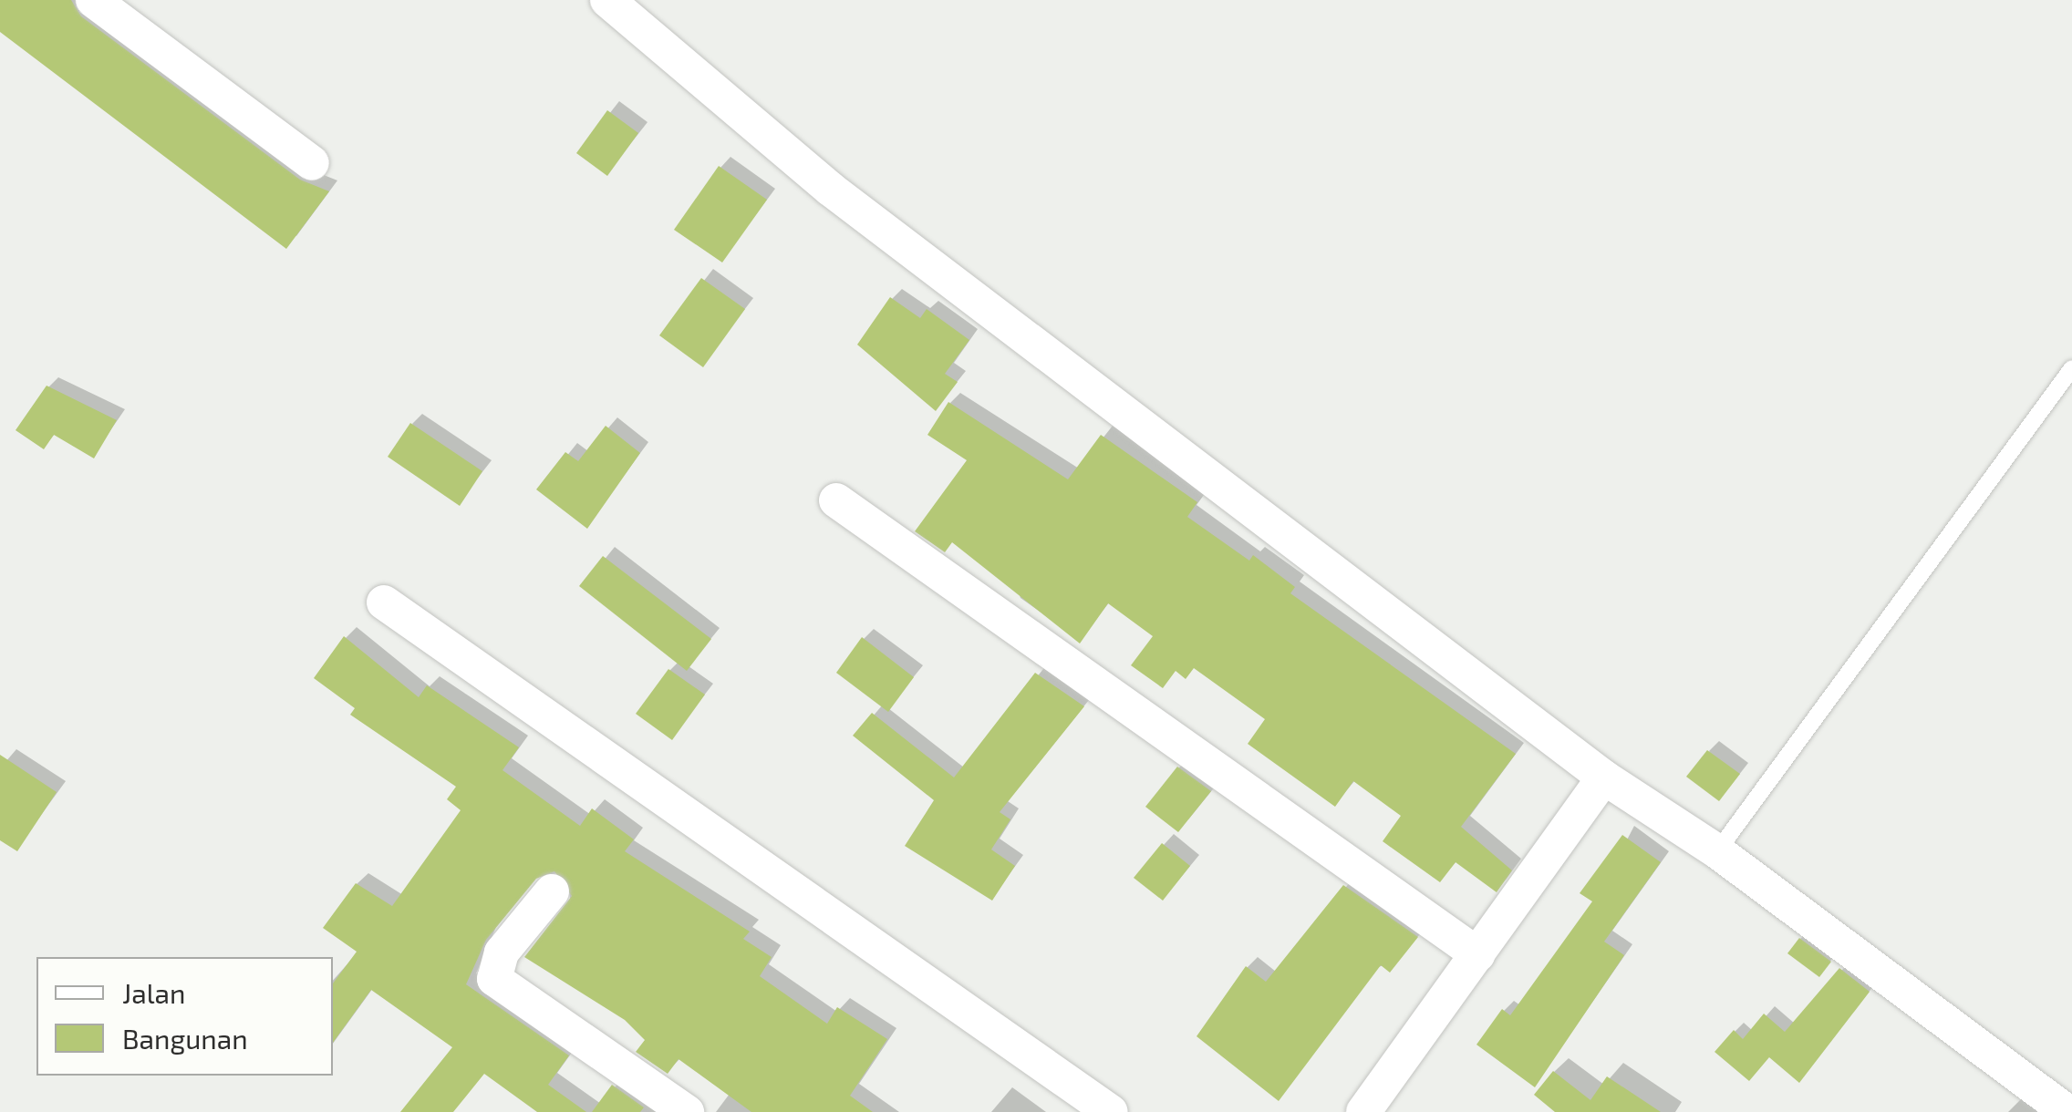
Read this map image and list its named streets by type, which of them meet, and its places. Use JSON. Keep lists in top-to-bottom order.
{
  "legend": ["Jalan", "Bangunan"]
}
